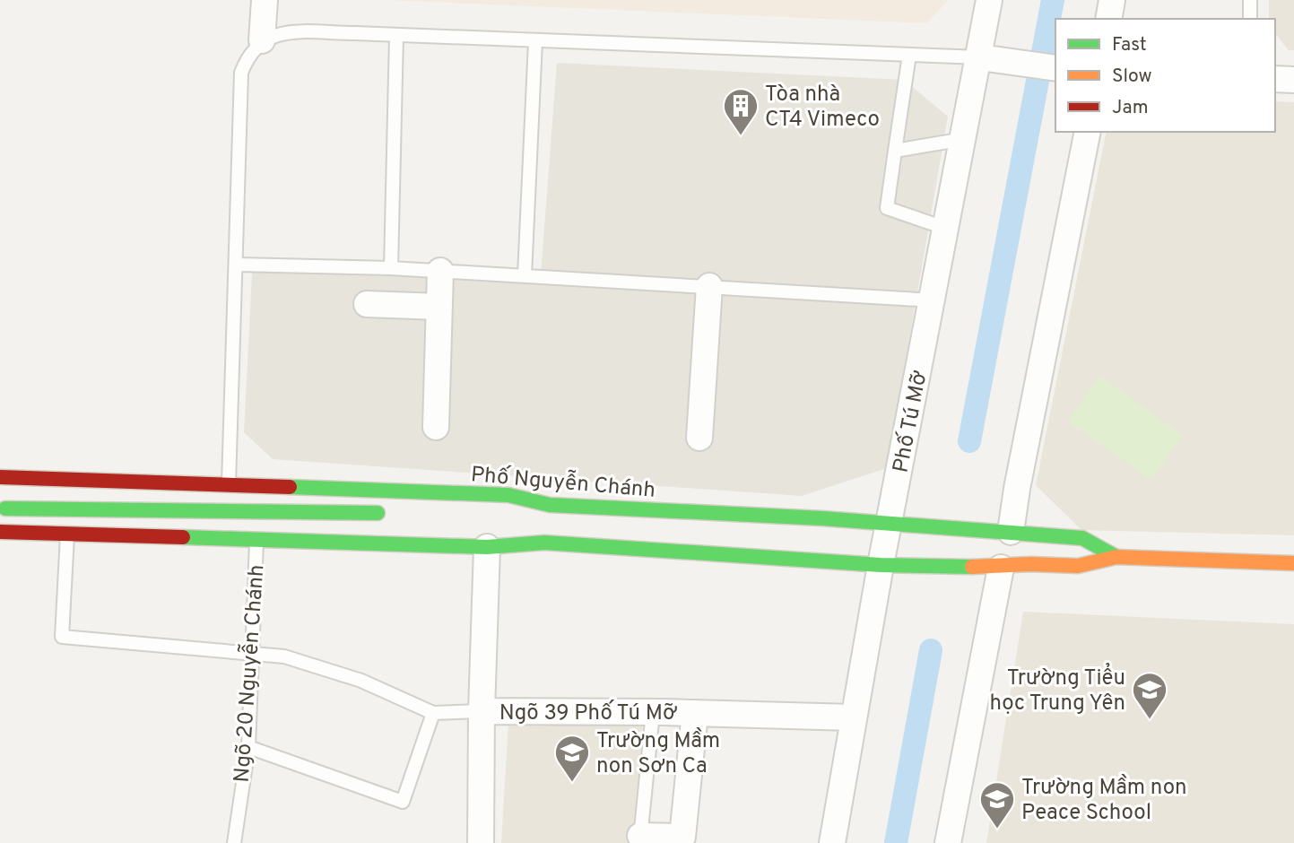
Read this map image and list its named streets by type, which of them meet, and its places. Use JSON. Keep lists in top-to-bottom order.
{
  "streets": {
    "street": ["Phố Tú Mỡ", "Phố Nguyễn Chánh", "Ngõ 39 Phố Tú Mỡ"],
    "lane": ["Ngõ 20 Nguyễn Chánh"]
  },
  "crossings": [
    ["Phố Tú Mỡ", "Phố Nguyễn Chánh"],
    ["Phố Tú Mỡ", "Ngõ 39 Phố Tú Mỡ"],
    ["Phố Nguyễn Chánh", "Ngõ 20 Nguyễn Chánh"]
  ],
  "places": {
    "building": ["Tòa nhà CT4 Vimeco"],
    "school or university": ["Trường Tiểu học Trung Yên", "Trường Mầm non Sơn Ca", "Trường Mầm non Peace School"]
  },
  "legend": ["Fast", "Slow", "Jam"]
}
